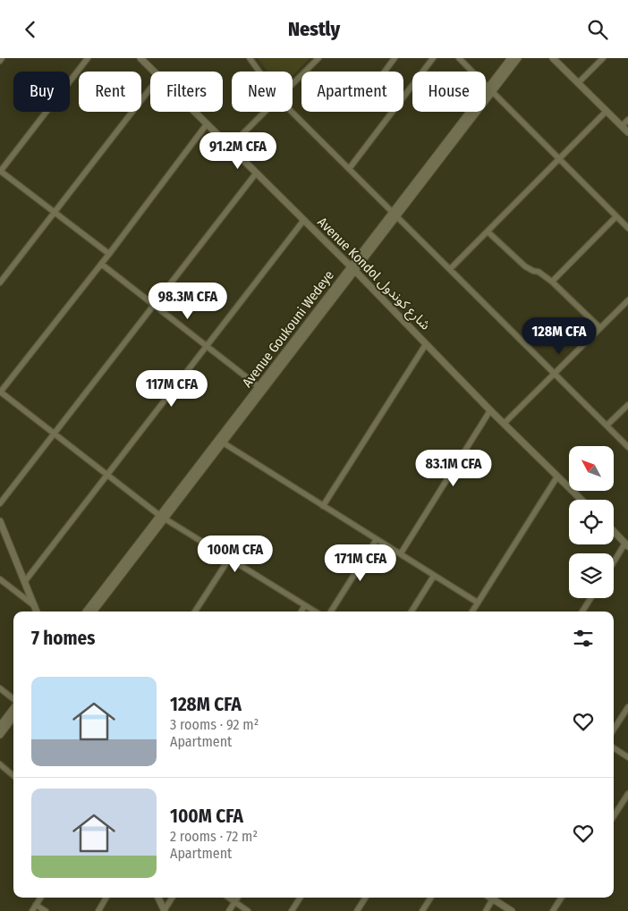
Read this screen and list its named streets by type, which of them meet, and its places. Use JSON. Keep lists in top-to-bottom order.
{
  "streets": {
    "street": ["Avenue Kondol شارع كوندول", "Avenue Goukouni Wedeye"]
  },
  "crossings": [
    ["Avenue Kondol شارع كوندول", "Avenue Goukouni Wedeye"]
  ],
  "north": "top left",
  "page": {
    "header": "Nestly",
    "chip": [
      "Buy",
      "Rent",
      "Filters",
      "New",
      "Apartment",
      "House"
    ],
    "price": [
      "91.2M CFA",
      "98.3M CFA",
      "128M CFA",
      "117M CFA",
      "83.1M CFA",
      "100M CFA",
      "171M CFA"
    ],
    "heading": "7 homes",
    "list": [
      {
        "name": "128M CFA",
        "note": "3 rooms · 92 m² · Apartment"
      },
      {
        "name": "100M CFA",
        "note": "2 rooms · 72 m² · Apartment"
      }
    ]
  }
}
